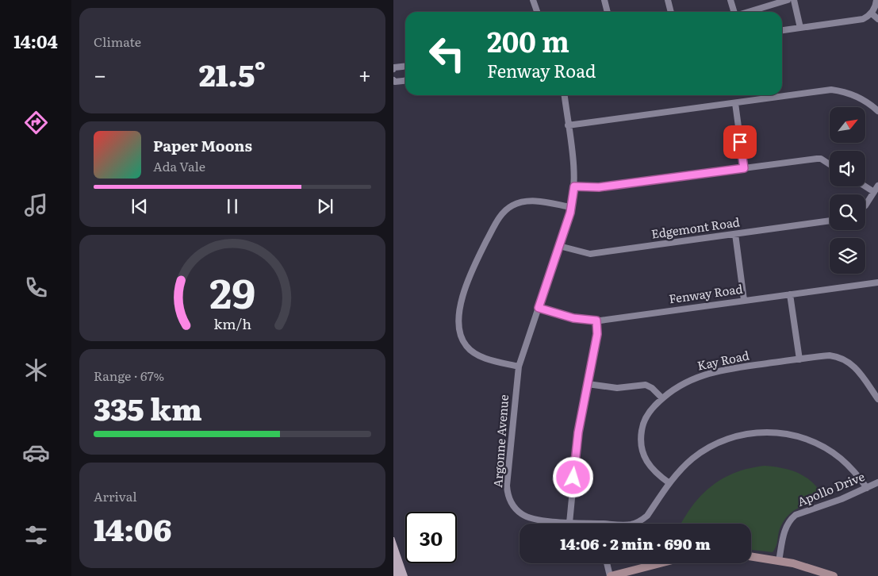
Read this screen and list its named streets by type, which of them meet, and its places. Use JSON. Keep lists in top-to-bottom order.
{
  "streets": {
    "street": [
      "Edgemont Road",
      "Fenway Road",
      "Kay Road",
      "Argonne Avenue",
      "Apollo Drive"
    ]
  },
  "crossings": [
    ["Edgemont Road", "Argonne Avenue"],
    ["Fenway Road", "Argonne Avenue"],
    ["Kay Road", "Argonne Avenue"],
    ["Argonne Avenue", "Apollo Drive"]
  ],
  "north": "top right",
  "page": {
    "tabs": "14:04",
    "tile": [
      "Climate",
      ["Range · 67%", "335 km"],
      ["Arrival", "14:06"]
    ],
    "turn": ["200 m", "Fenway Road"],
    "heat": ["−", "21.5°", "+"],
    "song": ["Paper Moons", "Ada Vale"],
    "limit": "30",
    "trip": "14:06 · 2 min · 690 m",
    "gauge": ["29", "km/h"]
  }
}
